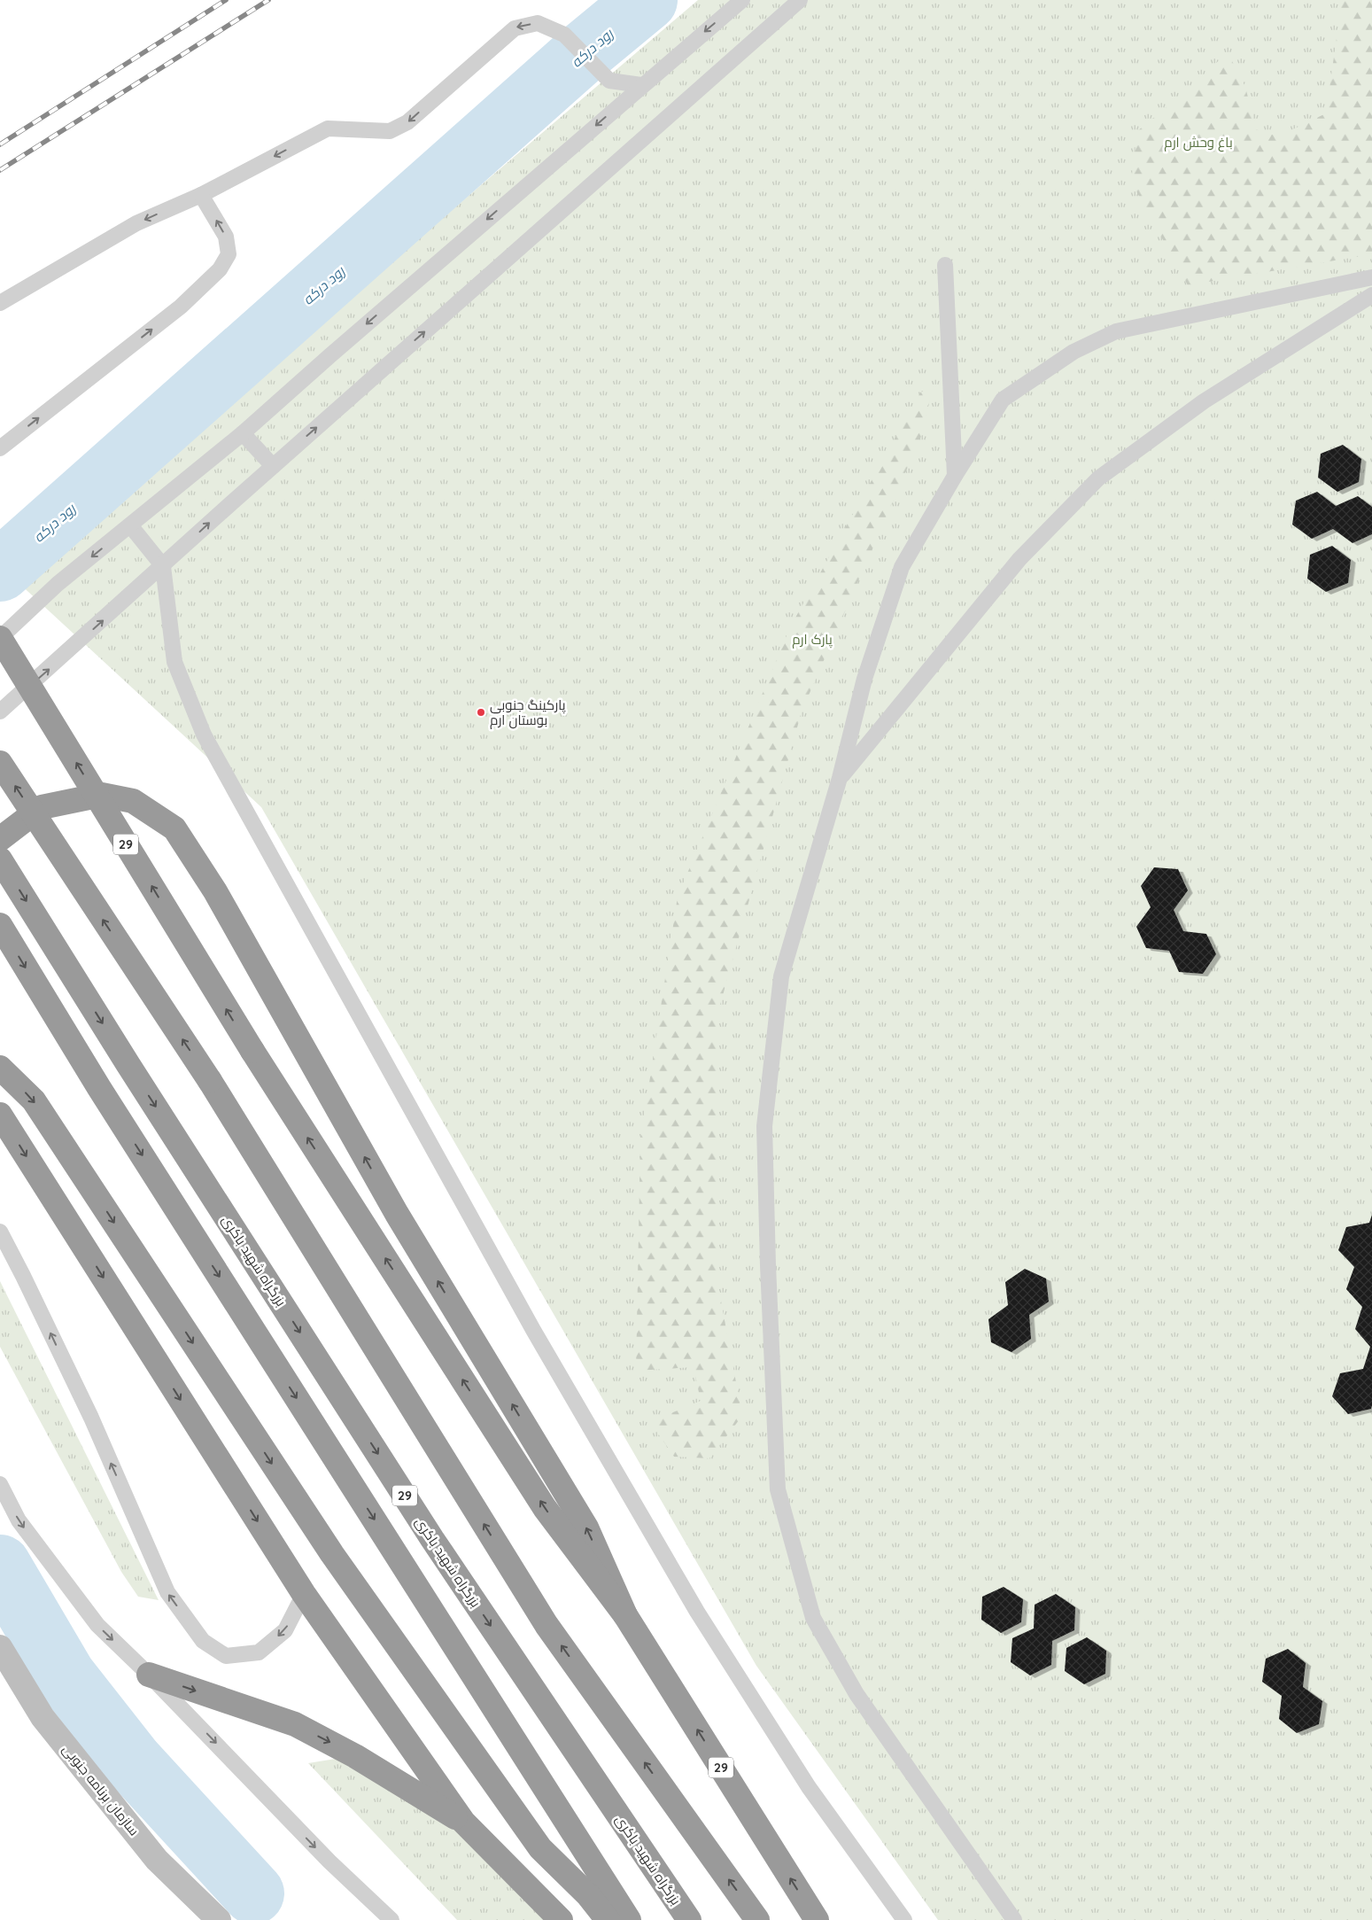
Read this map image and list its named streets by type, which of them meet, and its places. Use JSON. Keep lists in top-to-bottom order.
{
  "streets": {
    "highway": ["29", "بزرگراه شهید باکری"],
    "street": ["سازمان برنامه جنوبی"]
  },
  "water": ["رود درکه"],
  "parks": ["باغ وحش ارم", "پارک ارم"],
  "places": ["پارکینگ جنوبی بوستان ارم"]
}
